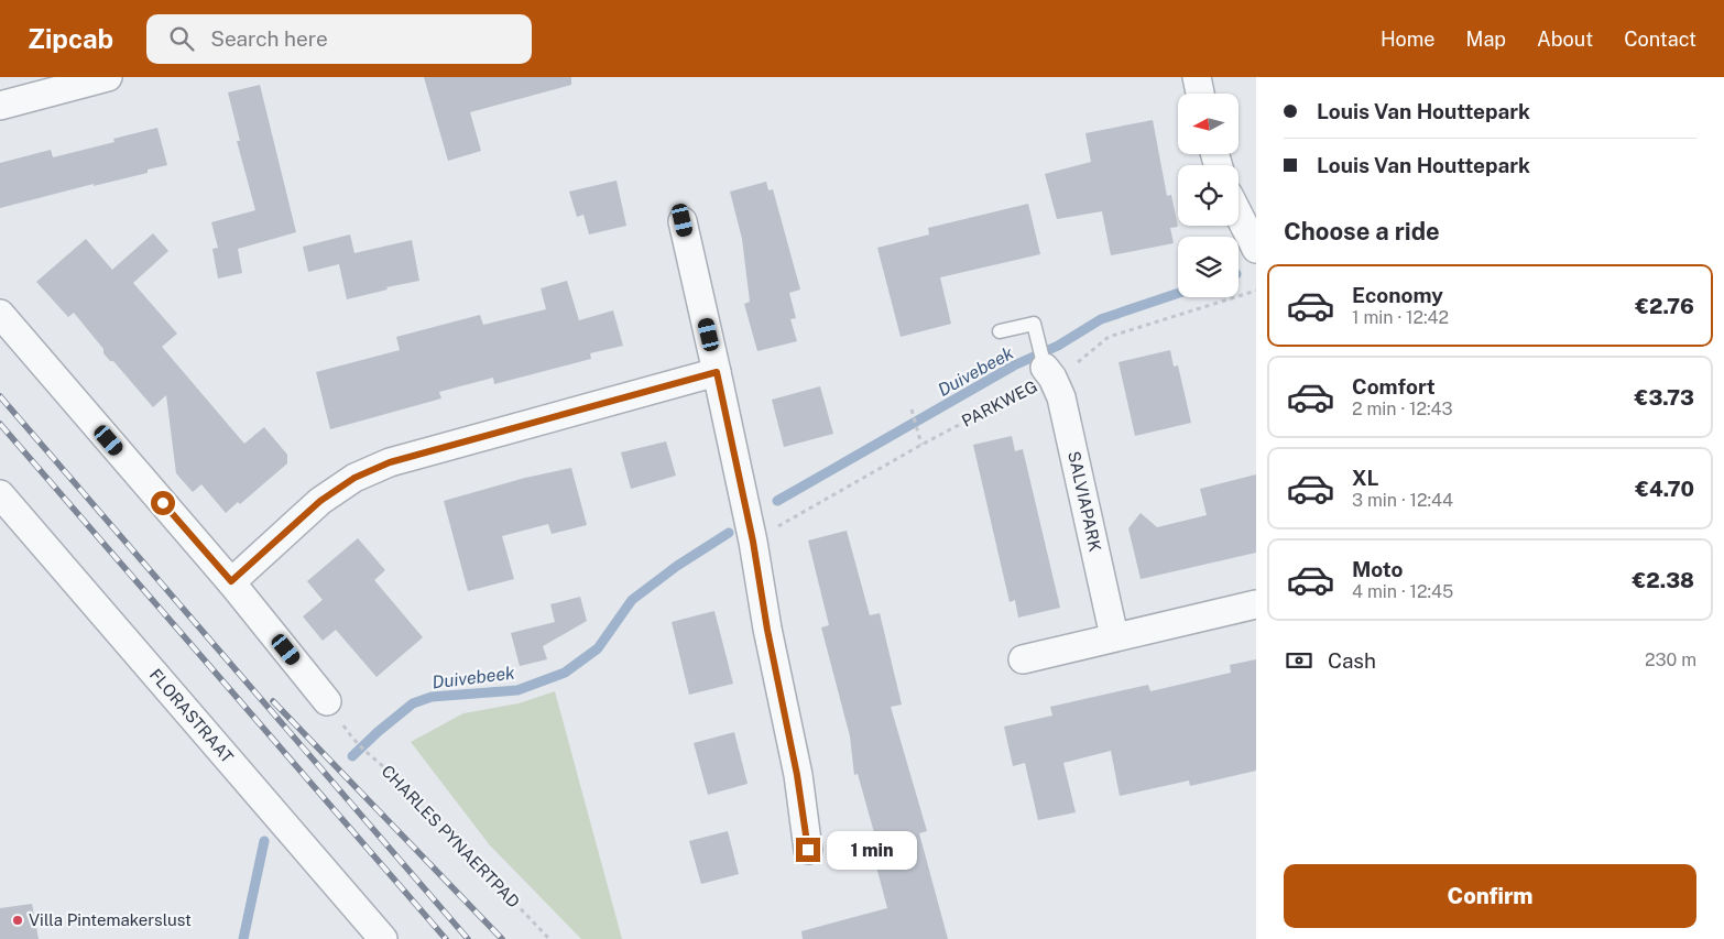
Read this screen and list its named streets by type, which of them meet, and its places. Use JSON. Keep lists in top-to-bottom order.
{
  "streets": {
    "street": ["SALVIAPARK", "FLORASTRAAT"],
    "path": ["PARKWEG", "CHARLES PYNAERTPAD"]
  },
  "crossings": [
    ["PARKWEG", "SALVIAPARK"]
  ],
  "water": ["Duivebeek"],
  "places": ["Villa Pintemakerslust"],
  "north": "left",
  "page": {
    "header": "Zipcab",
    "search": "Search here",
    "nav": [
      "Home",
      "Map",
      "About",
      "Contact"
    ],
    "banner": ["Louis Van Houttepark", "Louis Van Houttepark"],
    "heading": "Choose a ride",
    "list": [
      {
        "name": "Economy",
        "note": "1 min · 12:42",
        "value": "€2.76"
      },
      {
        "name": "Comfort",
        "note": "2 min · 12:43",
        "value": "€3.73"
      },
      {
        "name": "XL",
        "note": "3 min · 12:44",
        "value": "€4.70"
      },
      {
        "name": "Moto",
        "note": "4 min · 12:45",
        "value": "€2.38"
      }
    ],
    "pay": ["Cash", "230 m"],
    "bubble": "1 min",
    "buttons": "Confirm"
  }
}
